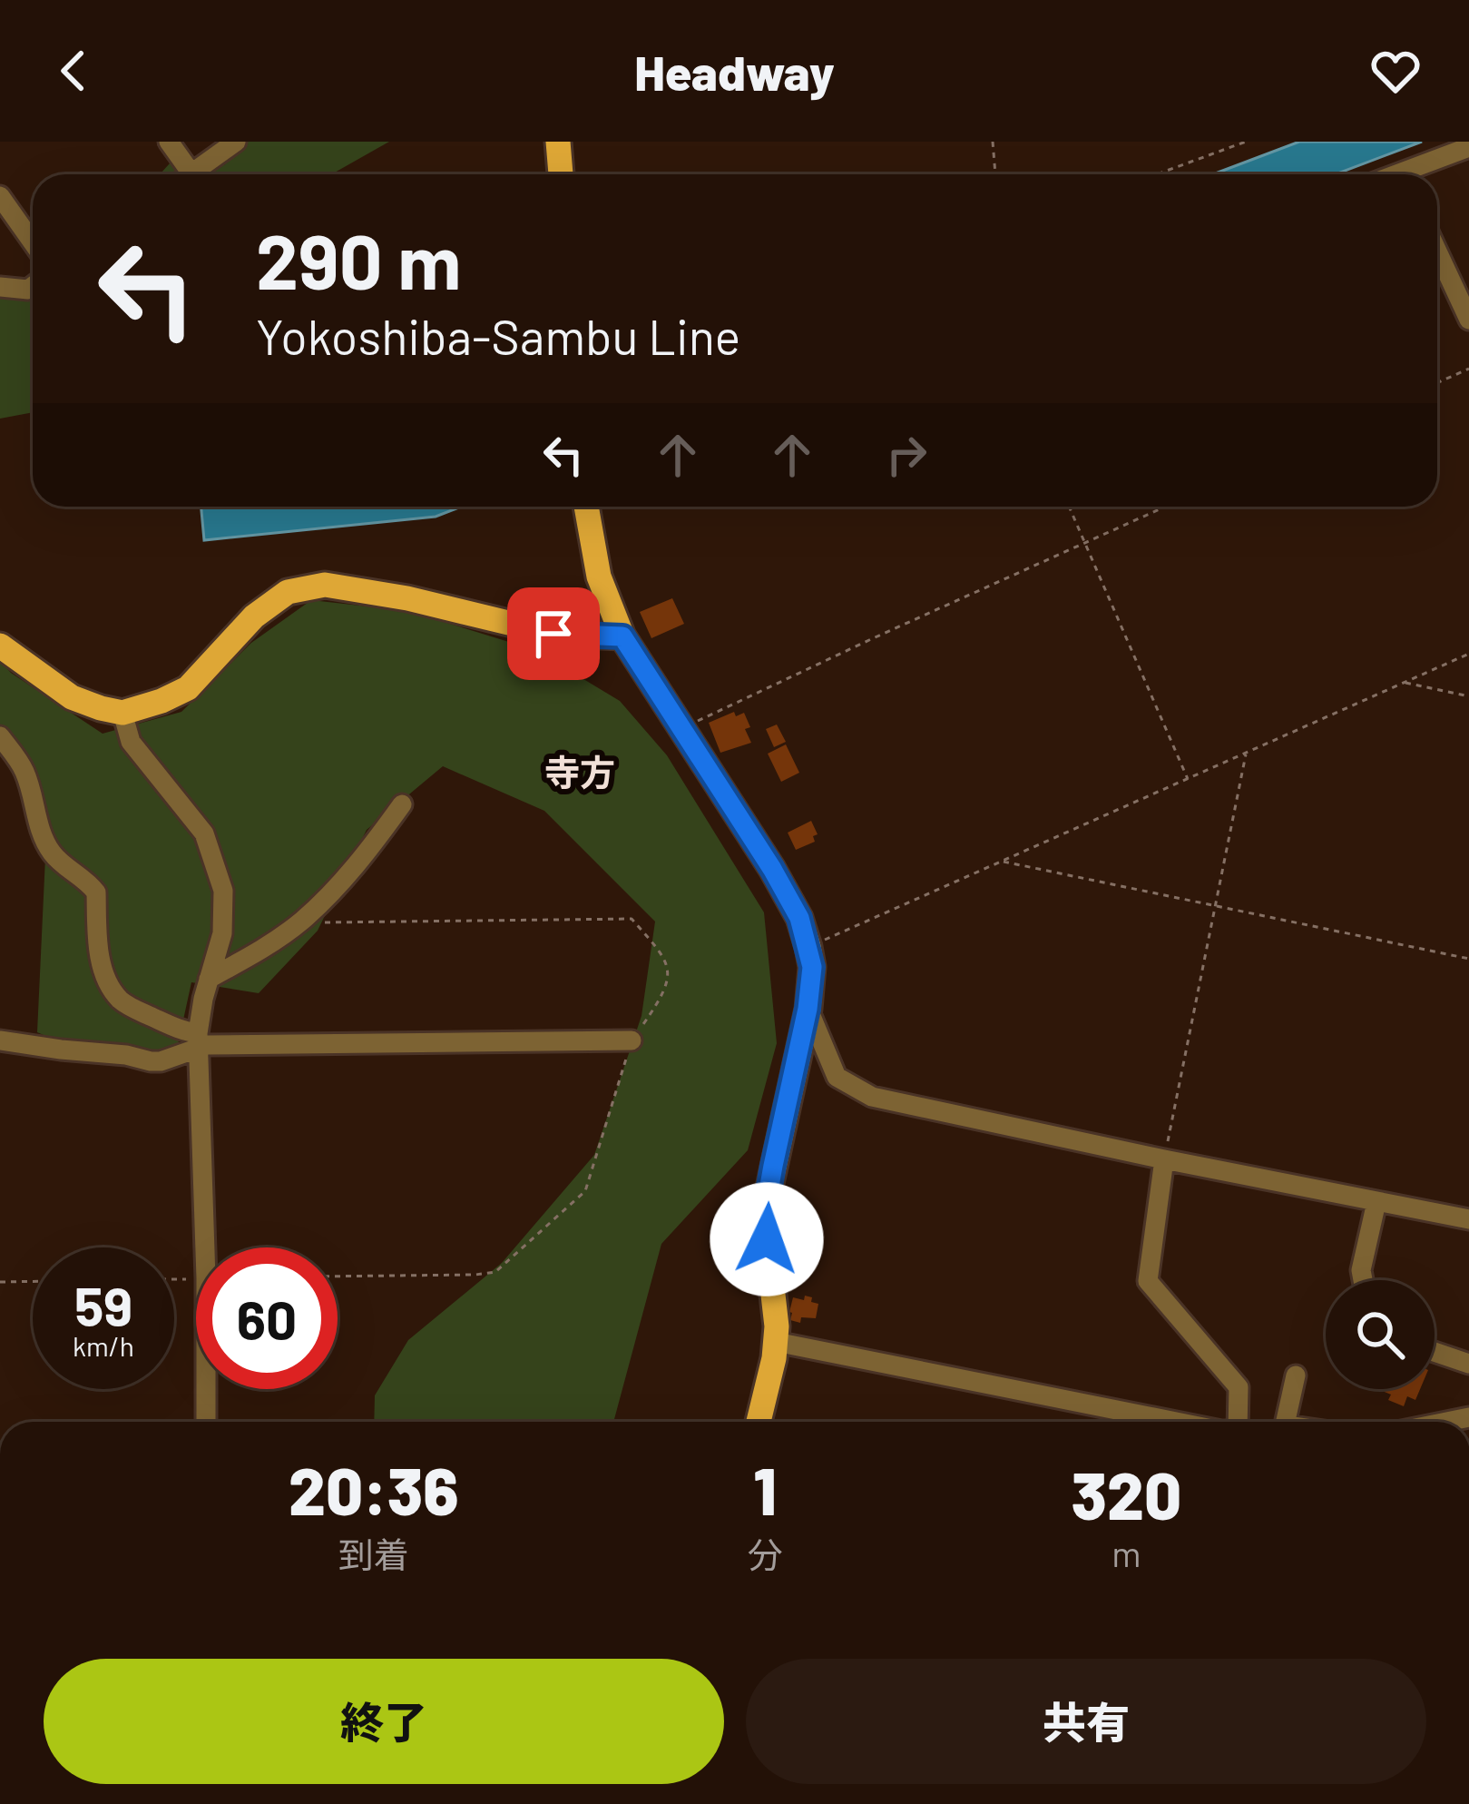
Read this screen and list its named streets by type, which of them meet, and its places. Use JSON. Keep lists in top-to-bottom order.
{
  "districts": ["寺方"],
  "page": {
    "header": "Headway",
    "turn": ["290 m", "Yokoshiba-Sambu Line"],
    "speed": "59 km/h",
    "limit": "60",
    "eta": [
      "20:36",
      "到着",
      "1",
      "分",
      "320",
      "m"
    ],
    "buttons": ["終了", "共有"]
  }
}
